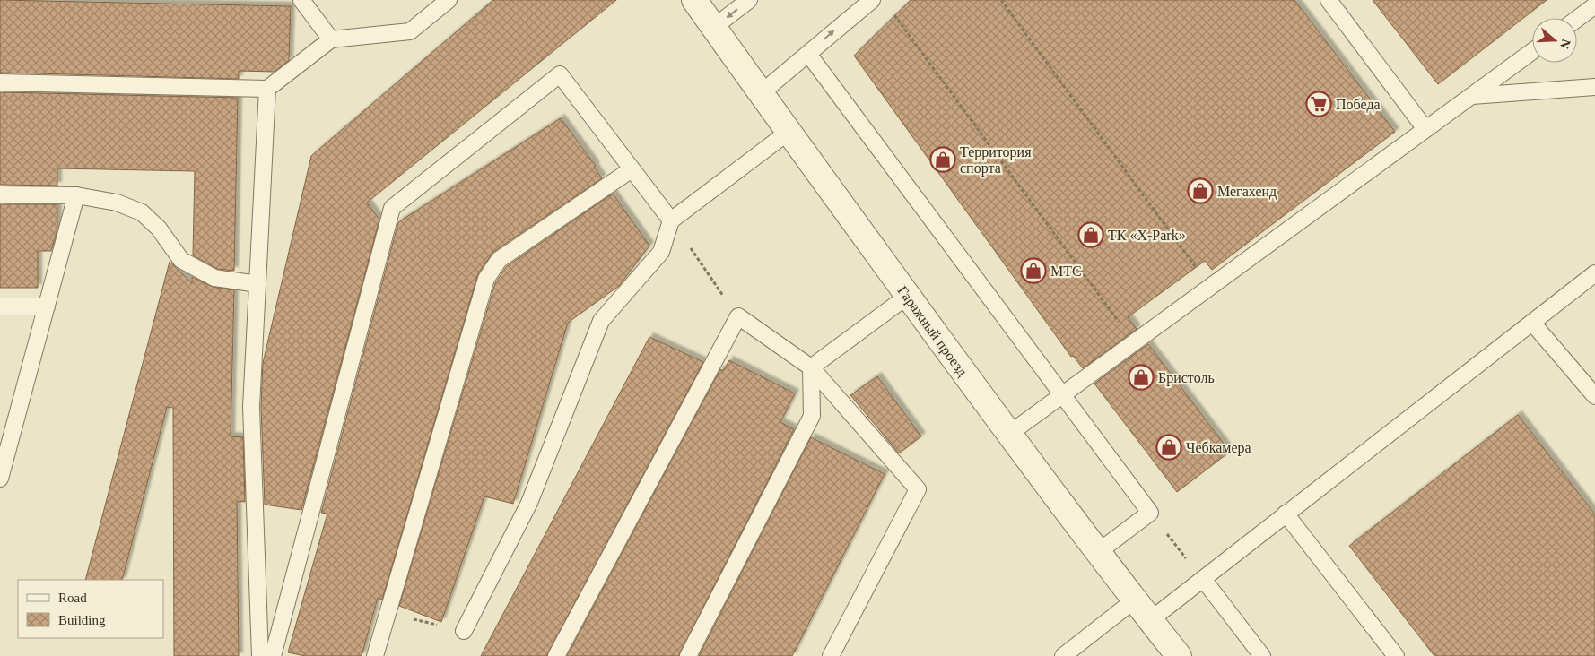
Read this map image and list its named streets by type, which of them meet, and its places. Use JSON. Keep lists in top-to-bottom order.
{
  "streets": {
    "street": ["Гаражный проезд"]
  },
  "places": {
    "supermarket": ["Победа"],
    "shop": [
      "Территория спорта",
      "Мегахенд",
      "ТК «X-Park»",
      "МТС",
      "Бристоль",
      "Чебкамера"
    ]
  },
  "legend": ["Road", "Building"],
  "north": "right"
}
